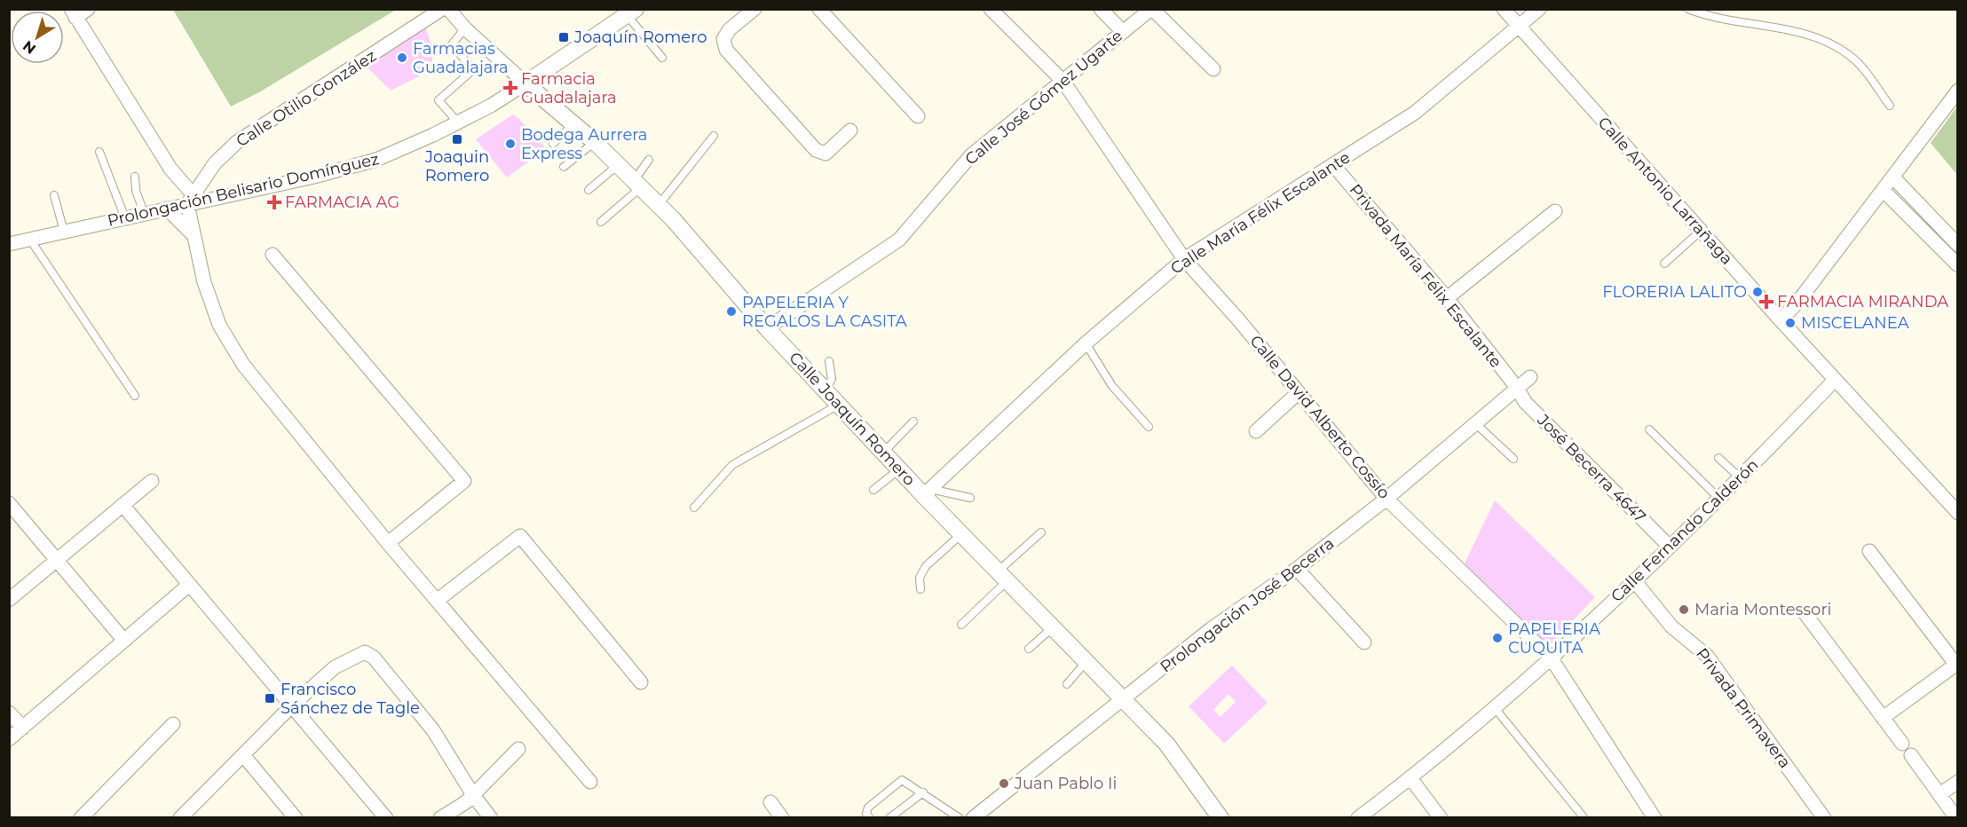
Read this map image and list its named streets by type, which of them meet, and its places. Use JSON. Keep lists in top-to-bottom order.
{
  "streets": {
    "street": [
      "Calle José Gómez Ugarte",
      "Calle Otilio González",
      "Prolongación Belisario Domínguez",
      "Calle Antonio Larrañaga",
      "Calle María Félix Escalante",
      "Privada María Félix Escalante",
      "Calle David Alberto Cossío",
      "Calle Joaquín Romero",
      "José Becerra 4647",
      "Calle Fernando Calderón",
      "Prolongación José Becerra",
      "Privada Primavera"
    ]
  },
  "crossings": [
    ["Calle José Gómez Ugarte", "Calle David Alberto Cossío"],
    ["Calle José Gómez Ugarte", "Calle Joaquín Romero"],
    ["Calle Otilio González", "Prolongación Belisario Domínguez"],
    ["Prolongación Belisario Domínguez", "Calle Joaquín Romero"],
    ["Calle Antonio Larrañaga", "Calle María Félix Escalante"],
    ["Calle Antonio Larrañaga", "Calle Fernando Calderón"],
    ["Calle María Félix Escalante", "Privada María Félix Escalante"],
    ["Calle María Félix Escalante", "Calle David Alberto Cossío"],
    ["Calle María Félix Escalante", "Calle Joaquín Romero"],
    ["Privada María Félix Escalante", "José Becerra 4647"],
    ["Privada María Félix Escalante", "Prolongación José Becerra"],
    ["Calle David Alberto Cossío", "Calle Fernando Calderón"],
    ["Calle David Alberto Cossío", "Prolongación José Becerra"],
    ["Calle Joaquín Romero", "Prolongación José Becerra"],
    ["José Becerra 4647", "Calle Fernando Calderón"],
    ["José Becerra 4647", "Prolongación José Becerra"],
    ["Calle Fernando Calderón", "Privada Primavera"]
  ],
  "places": {
    "transit": ["Joaquín Romero", "Joaquin Romero", "Francisco Sánchez de Tagle"],
    "other": [
      "Farmacias Guadalajara",
      "Bodega Aurrera Express",
      "FLORERIA LALITO",
      "PAPELERIA Y REGALOS LA CASITA",
      "MISCELANEA",
      "Maria Montessori",
      "PAPELERIA CUQUITA",
      "Juan Pablo Ii"
    ],
    "health": ["Farmacia Guadalajara", "FARMACIA AG", "FARMACIA MIRANDA"]
  },
  "north": "bottom left"
}
